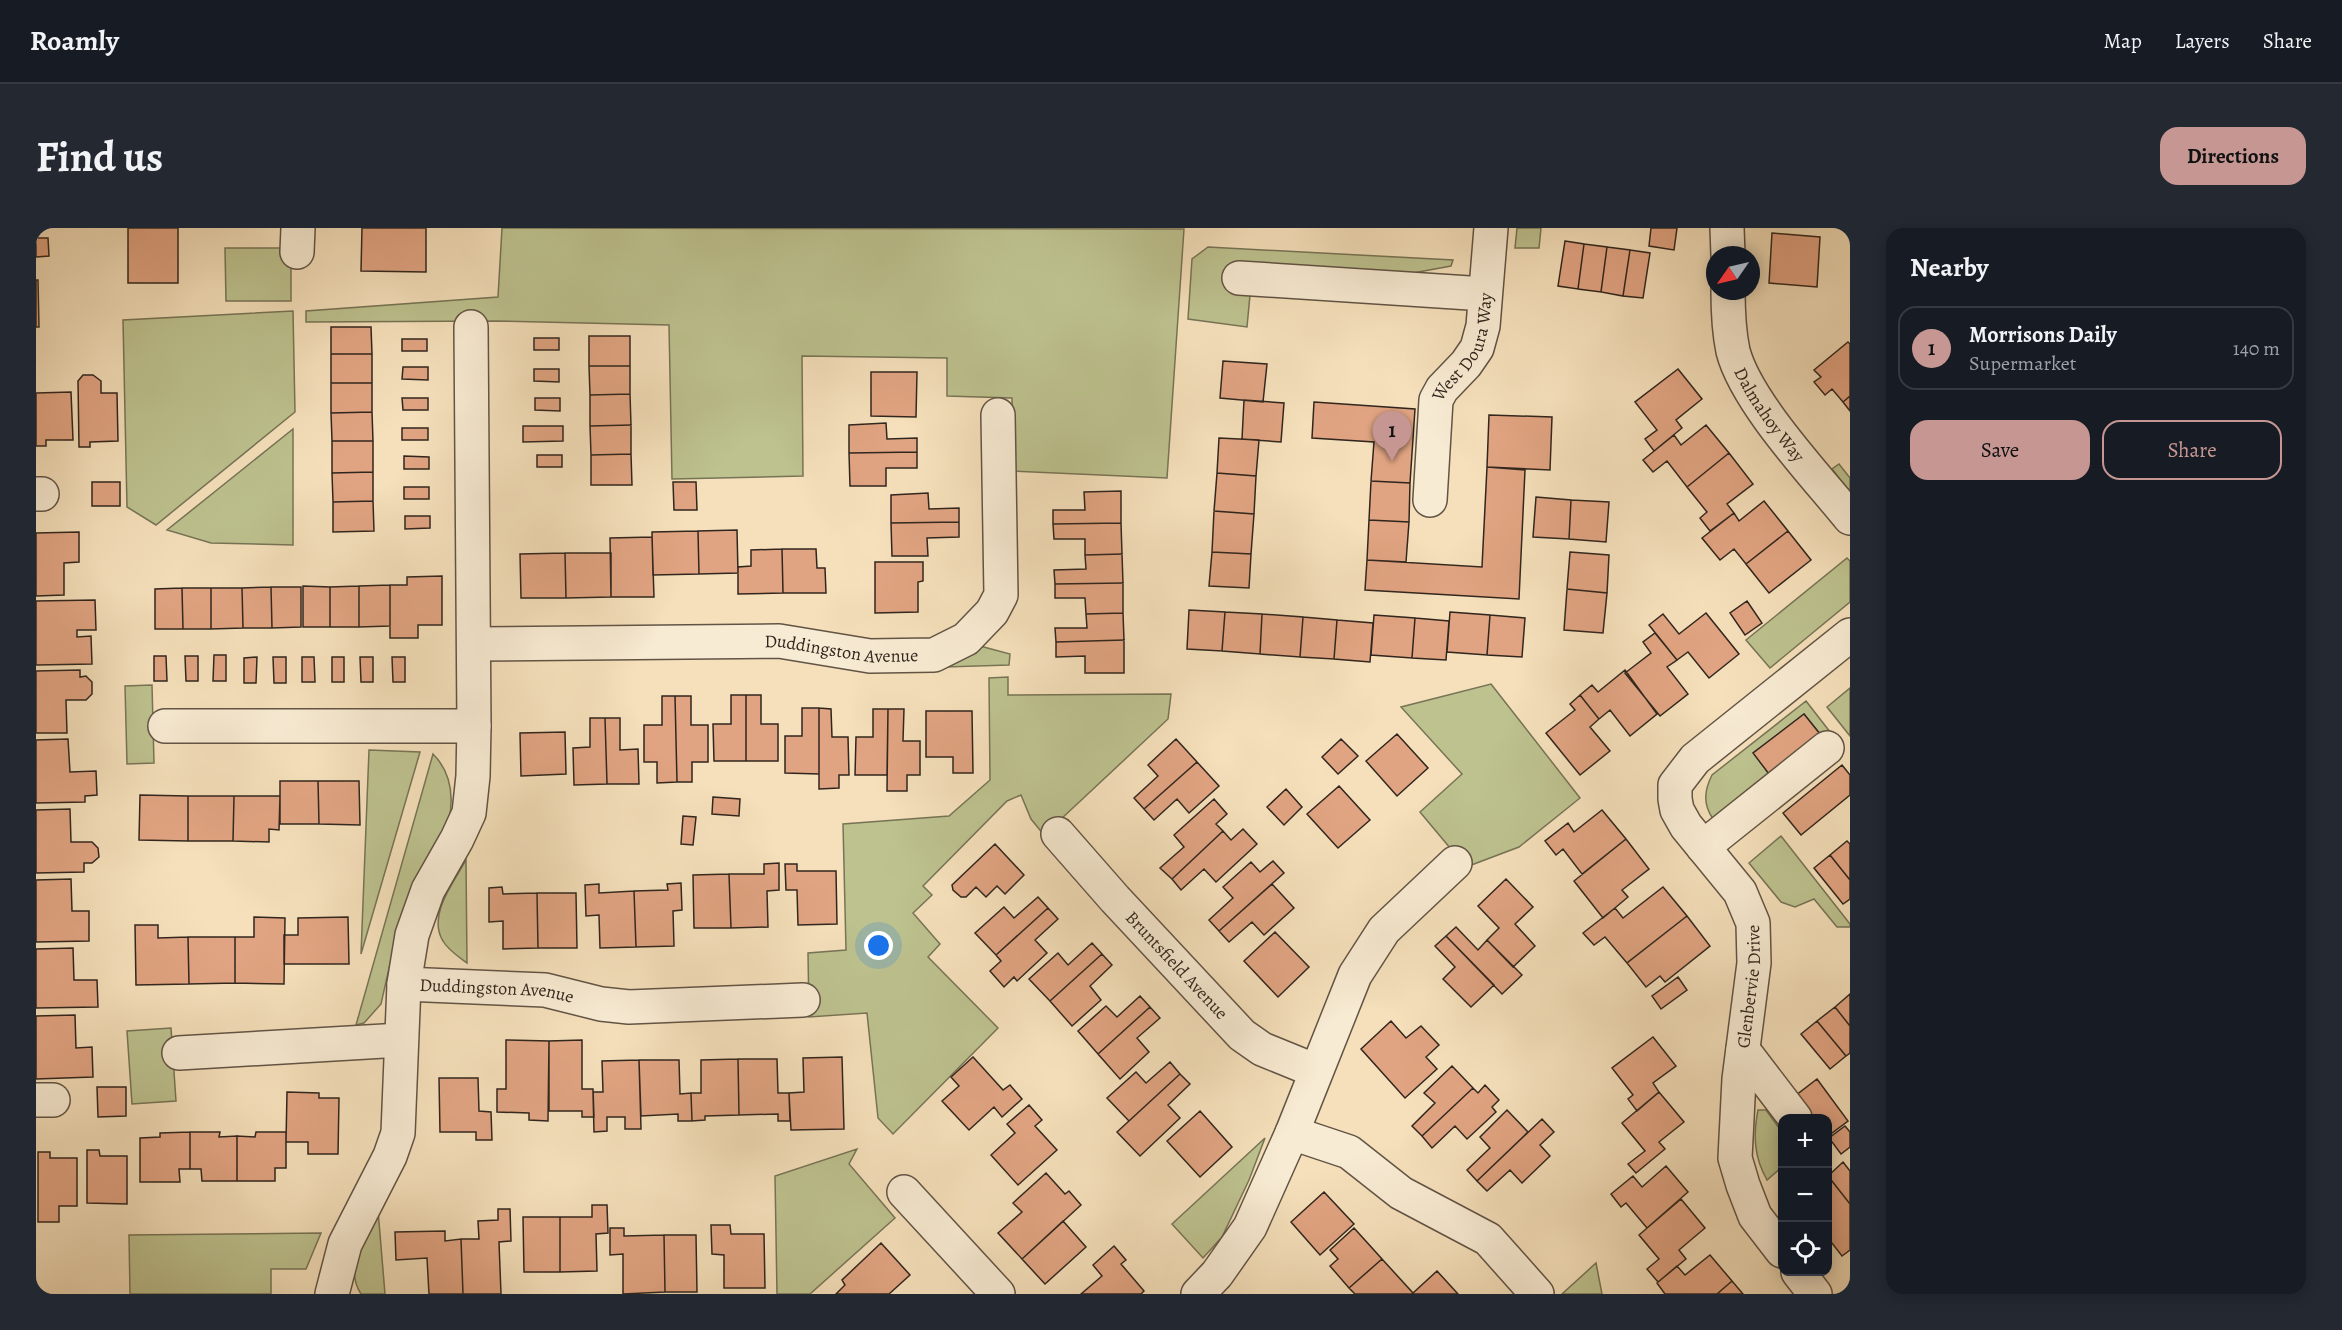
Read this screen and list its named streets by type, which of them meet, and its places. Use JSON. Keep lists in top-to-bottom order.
{
  "streets": {
    "street": [
      "West Doura Way",
      "Dalmahoy Way",
      "Duddingston Avenue",
      "Bruntsfield Avenue",
      "Glenbervie Drive"
    ]
  },
  "north": "bottom left",
  "page": {
    "header": "Roamly",
    "nav": ["Map", "Layers", "Share"],
    "buttons": [
      "Directions",
      ["Save", "Share"]
    ],
    "title": "Find us",
    "heading": "Nearby",
    "list": [
      {
        "mark": "1",
        "name": "Morrisons Daily",
        "note": "Supermarket",
        "value": "140 m"
      }
    ],
    "pins": "1",
    "map_buttons": ["+", "−"]
  }
}
